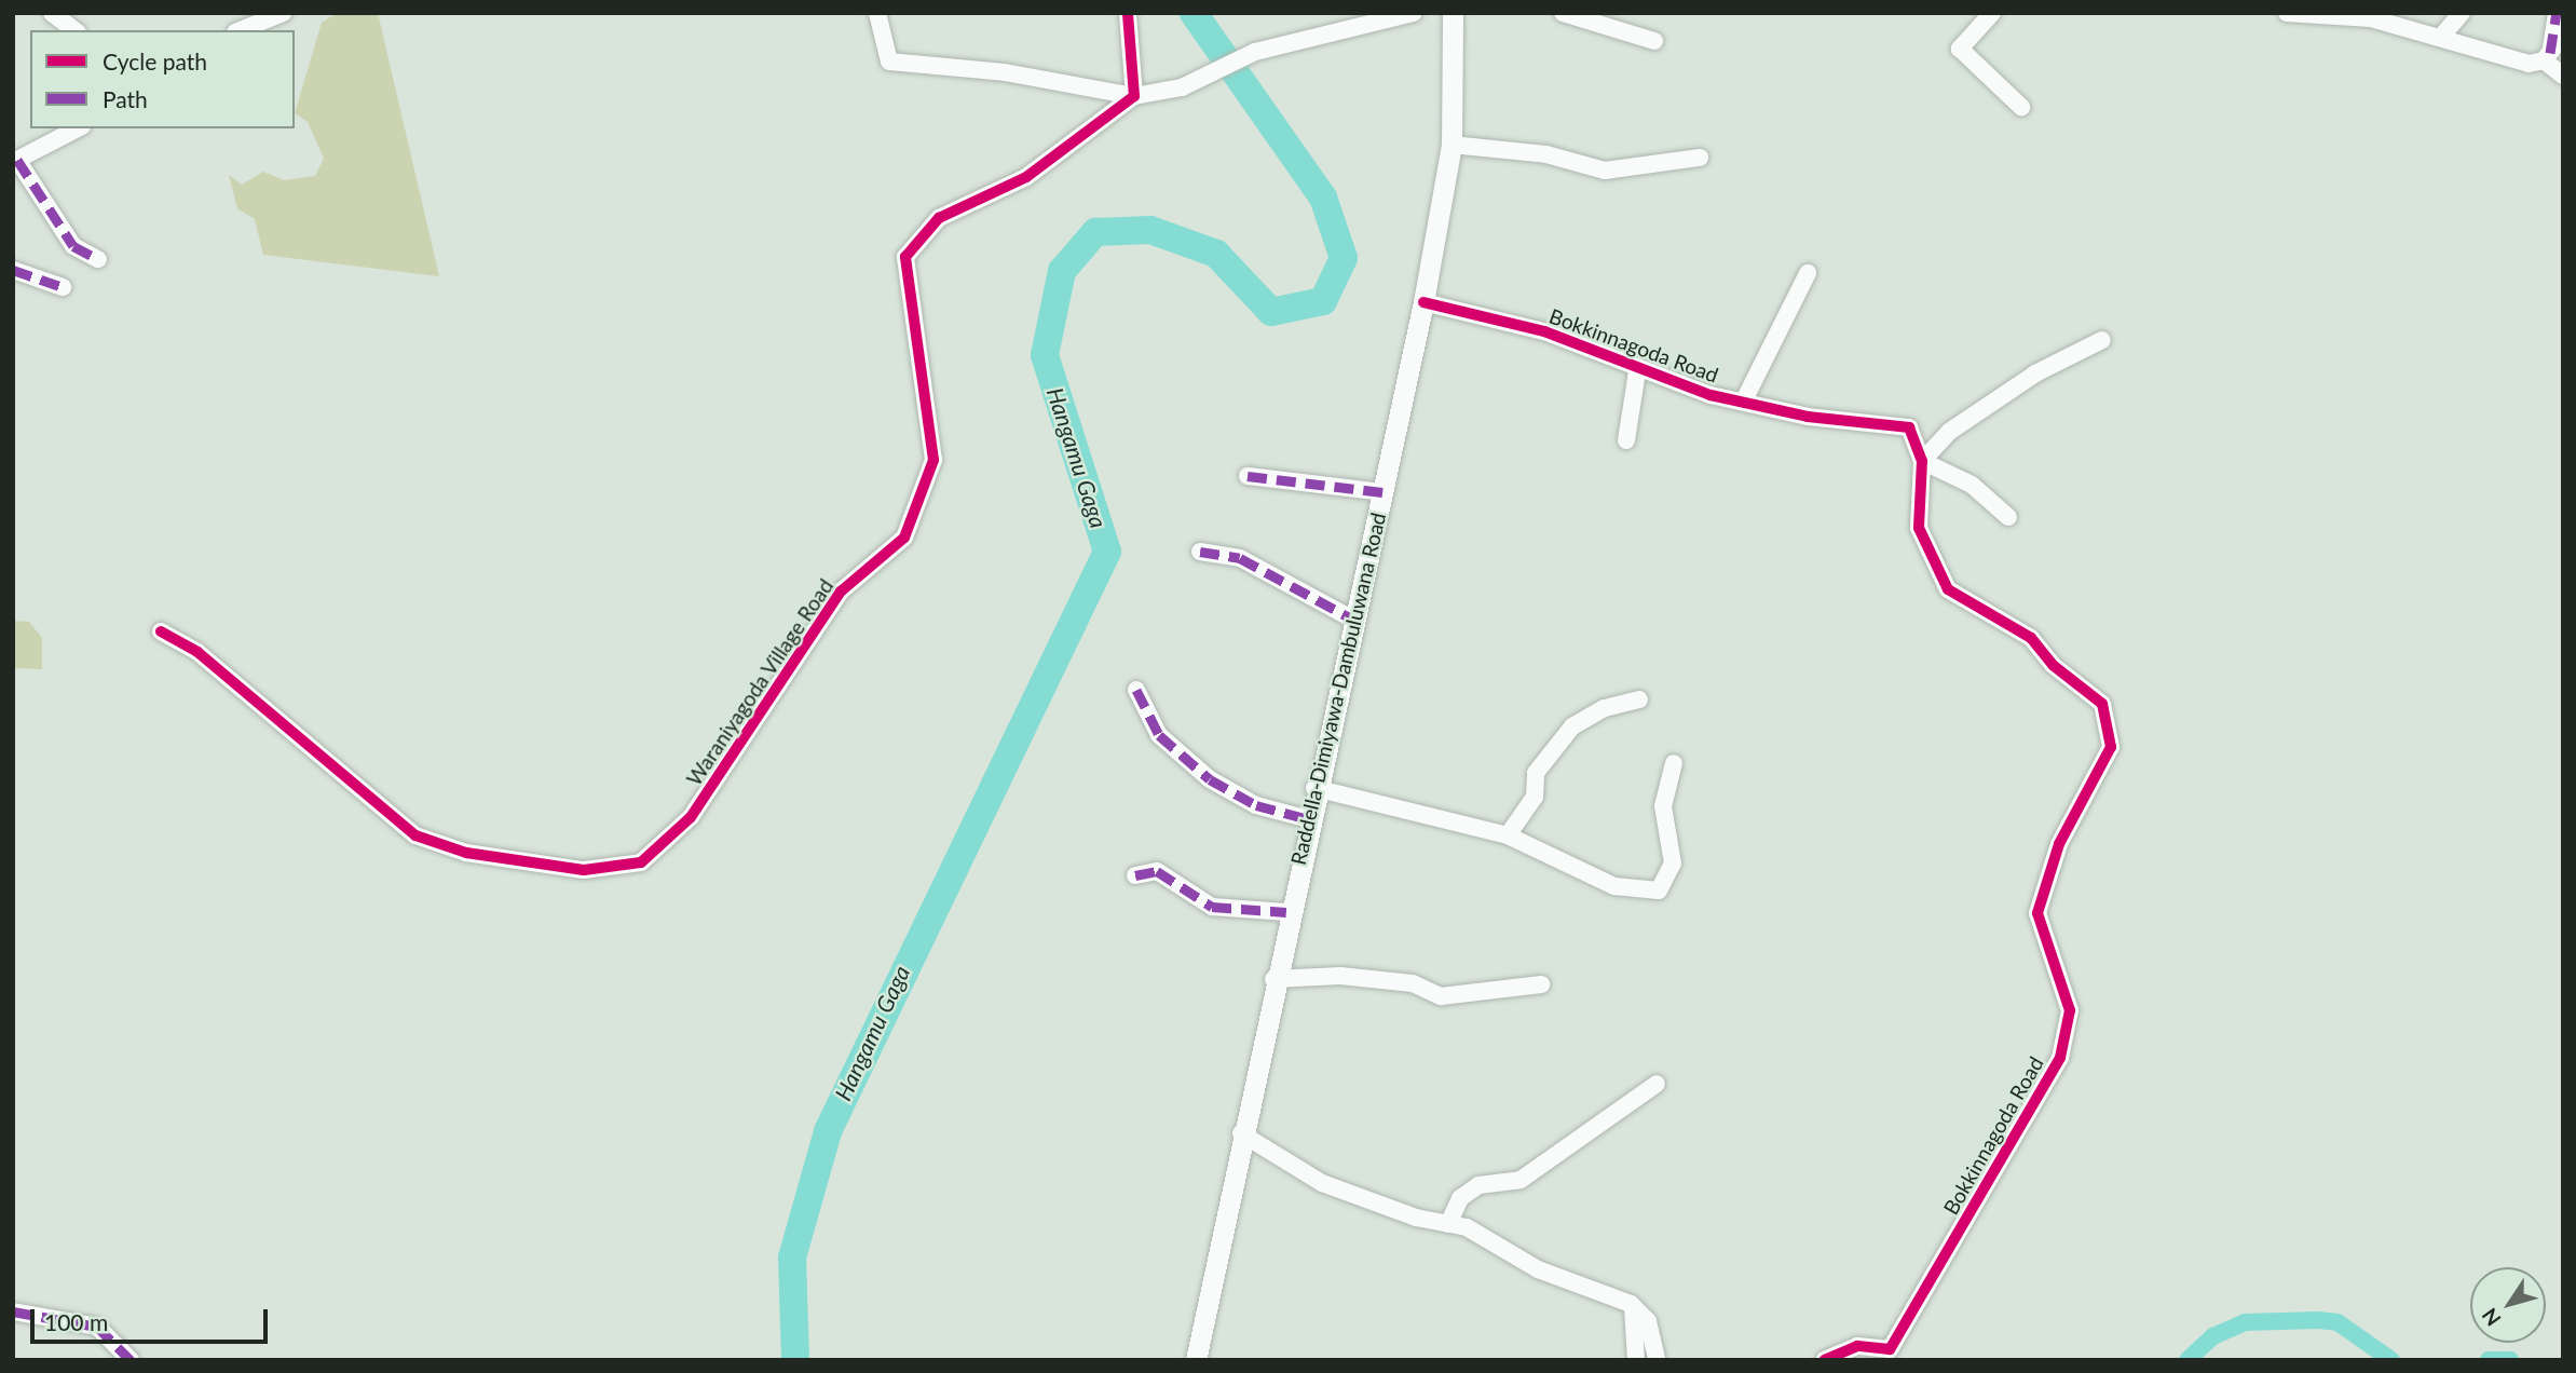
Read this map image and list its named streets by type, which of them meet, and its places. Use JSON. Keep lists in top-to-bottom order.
{
  "streets": {
    "street": ["Bokkinnagoda Road", "Waraniyagoda Village Road", "Raddella-Dimiyawa-Dambuluwana Road"]
  },
  "crossings": [
    ["Bokkinnagoda Road", "Raddella-Dimiyawa-Dambuluwana Road"]
  ],
  "water": ["Hangamu Gaga"],
  "legend": ["Cycle path", "Path"],
  "scale_bar": "100 m",
  "north": "bottom left"
}
